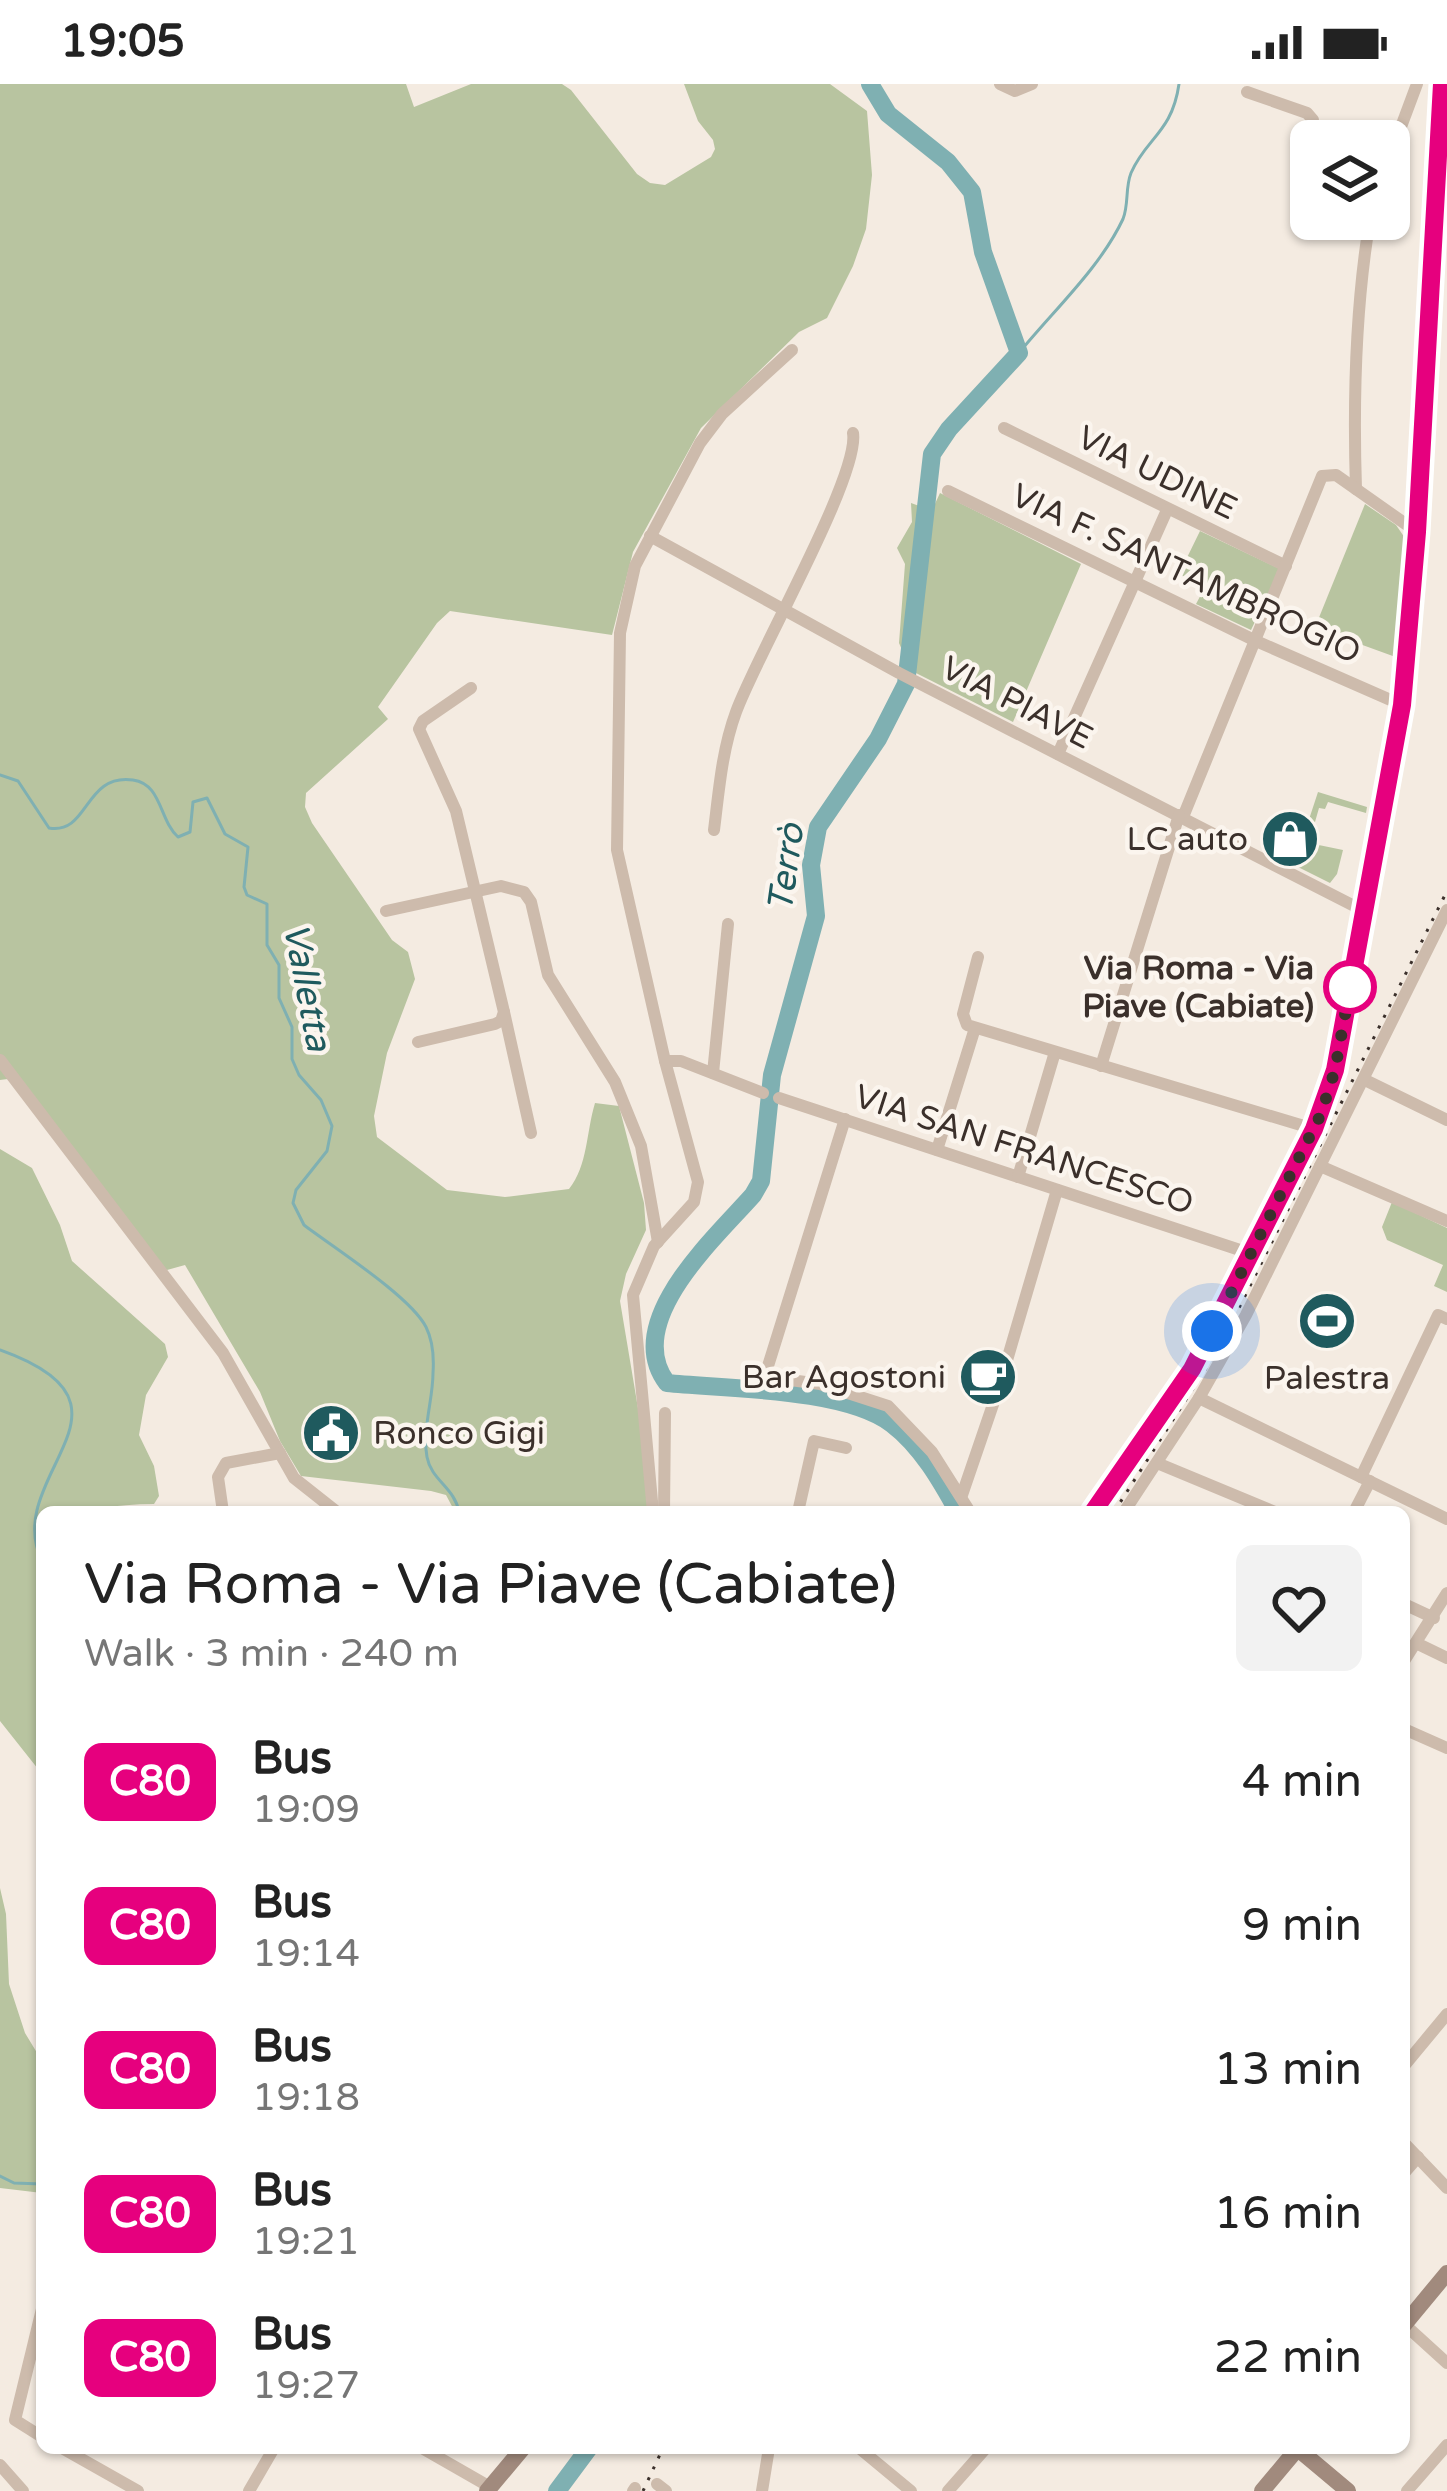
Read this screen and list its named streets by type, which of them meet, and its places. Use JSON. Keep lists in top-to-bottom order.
{
  "streets": {
    "street": [
      "VIA UDINE",
      "VIA F. SANTAMBROGIO",
      "VIA PIAVE",
      "VIA SAN FRANCESCO"
    ]
  },
  "water": ["Terrò", "Valletta"],
  "places": {
    "shop": ["LC auto"],
    "other": ["Via Roma - Via Piave (Cabiate)"],
    "sports": ["Palestra"],
    "cafe": ["Bar Agostoni"],
    "public building": ["Ronco Gigi"]
  },
  "lines": ["bus line C80"],
  "page": {
    "status": "19:05",
    "heading": ["Via Roma - Via Piave (Cabiate)", "Walk · 3 min · 240 m"],
    "list": [
      {
        "mark": "C80",
        "name": "Bus",
        "note": "19:09",
        "value": "4 min"
      },
      {
        "mark": "C80",
        "name": "Bus",
        "note": "19:14",
        "value": "9 min"
      },
      {
        "mark": "C80",
        "name": "Bus",
        "note": "19:18",
        "value": "13 min"
      },
      {
        "mark": "C80",
        "name": "Bus",
        "note": "19:21",
        "value": "16 min"
      },
      {
        "mark": "C80",
        "name": "Bus",
        "note": "19:27",
        "value": "22 min"
      }
    ]
  }
}
